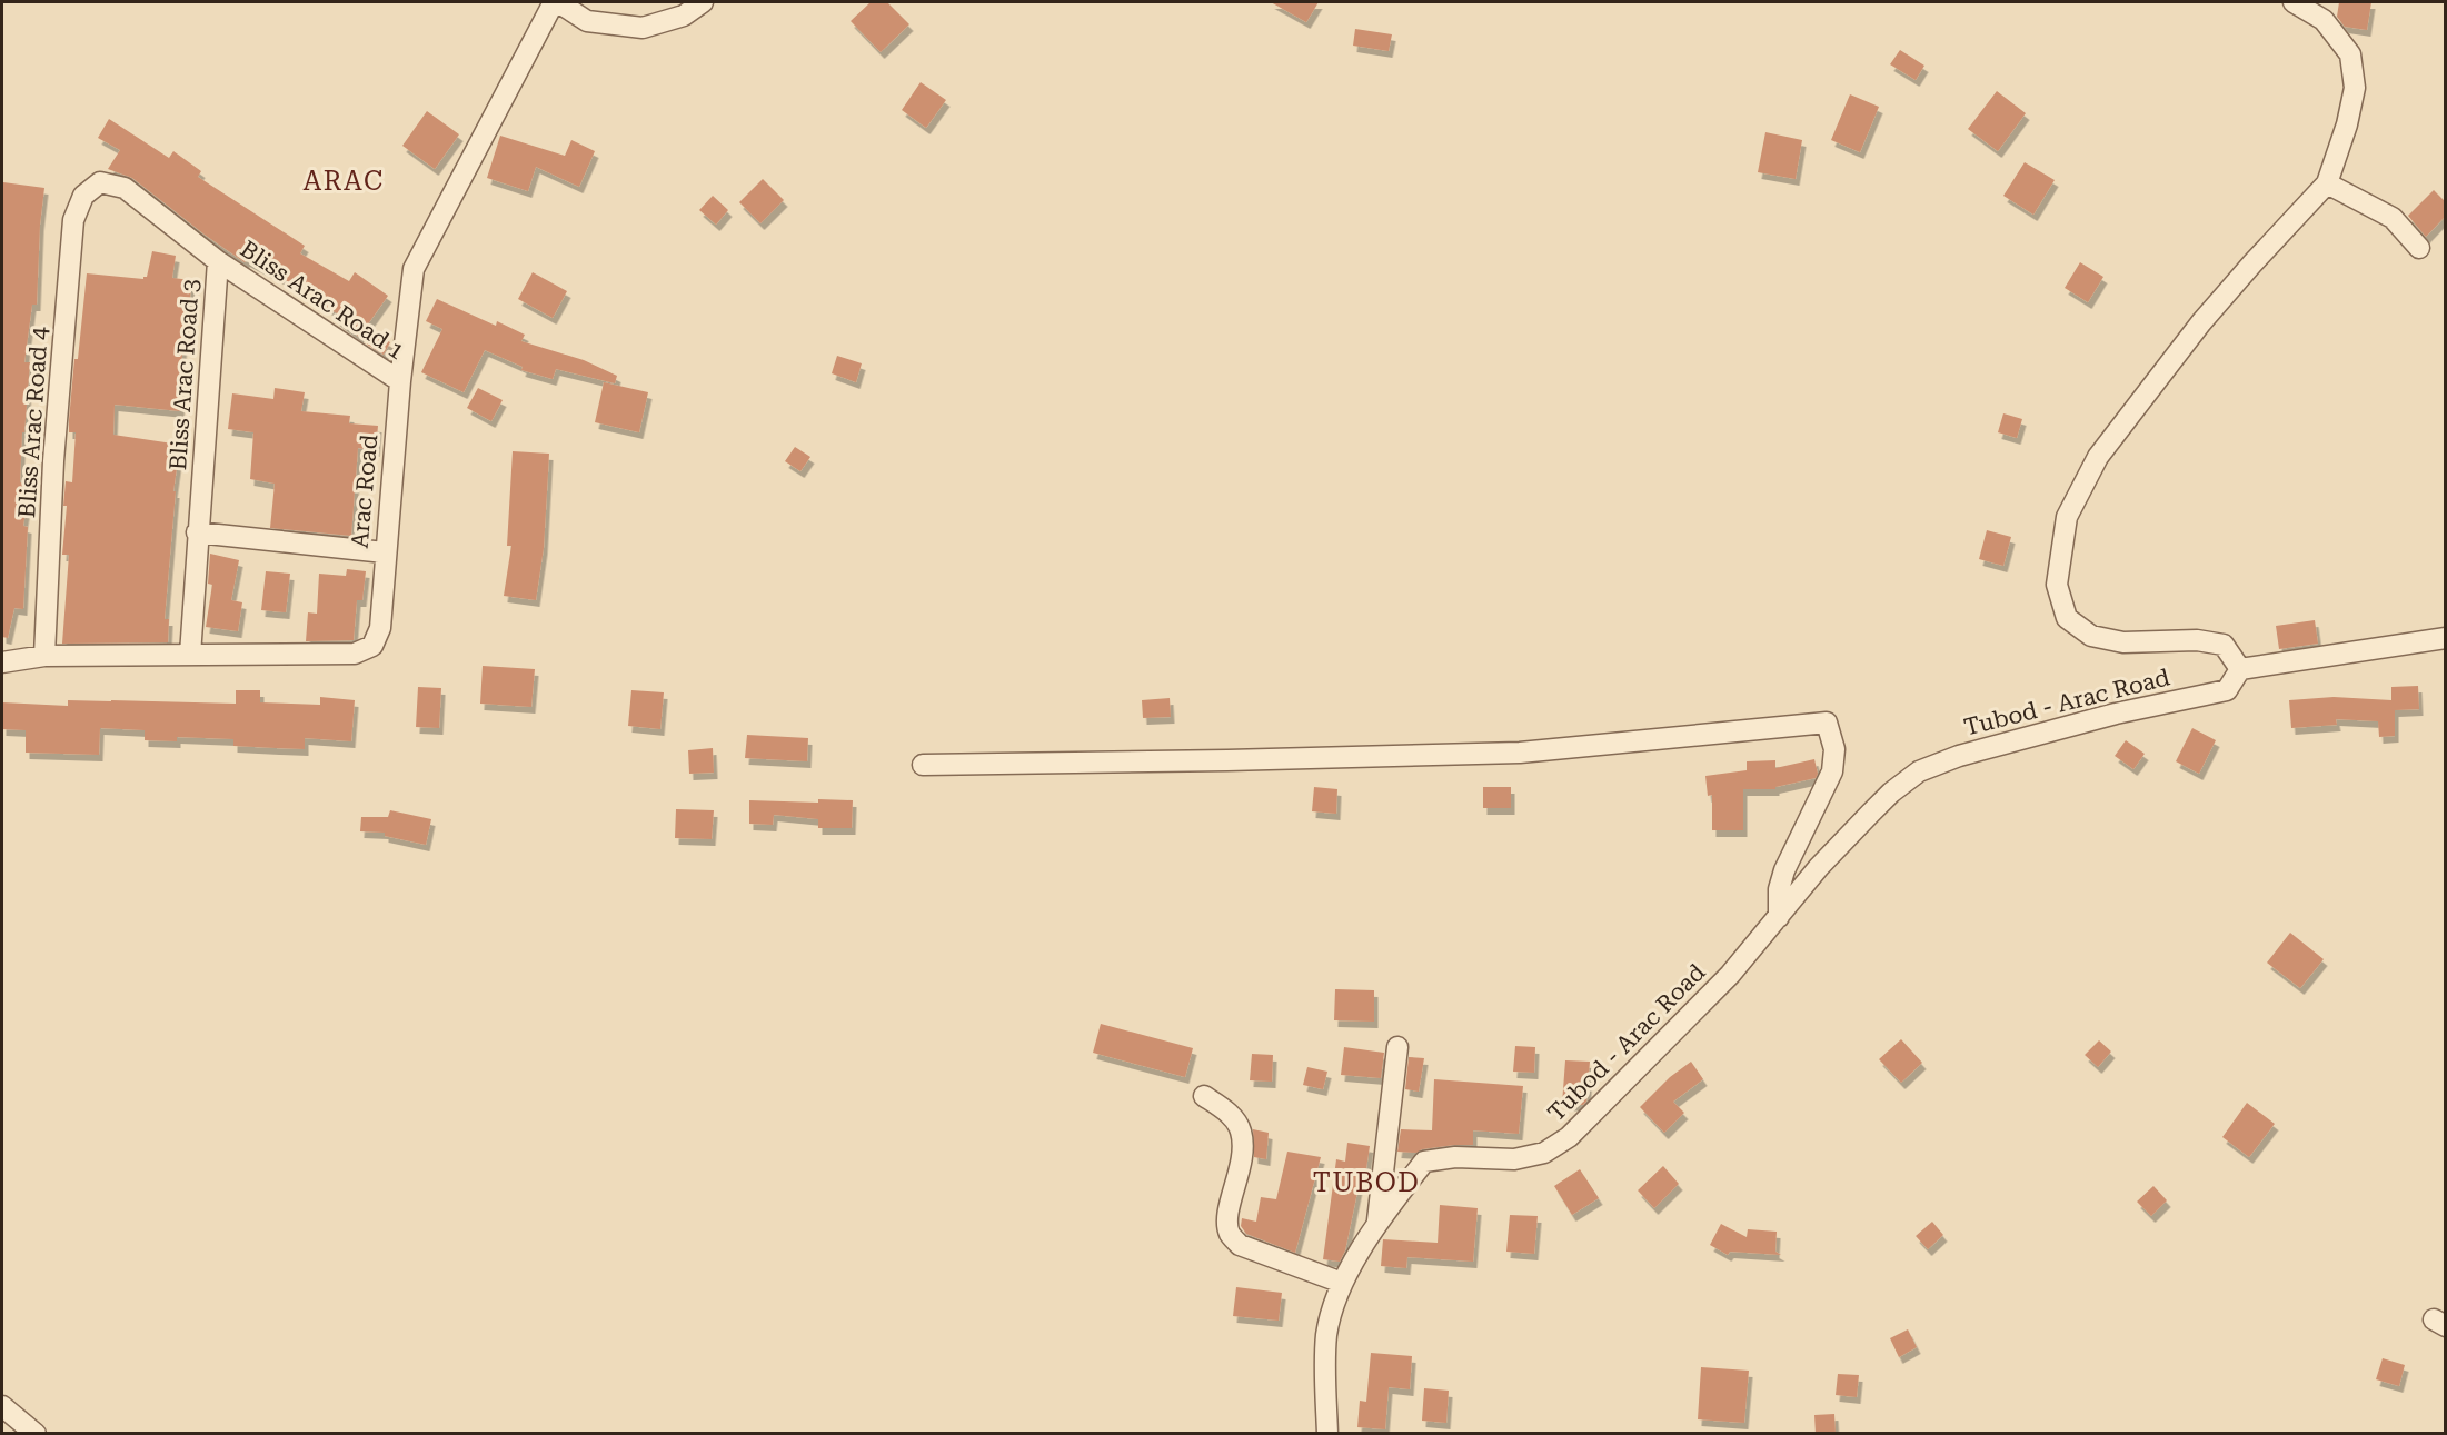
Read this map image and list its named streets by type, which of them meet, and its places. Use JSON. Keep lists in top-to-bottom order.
{
  "streets": {
    "street": [
      "Bliss Arac Road 1",
      "Bliss Arac Road 3",
      "Bliss Arac Road 4",
      "Arac Road",
      "Tubod - Arac Road"
    ]
  },
  "crossings": [
    ["Bliss Arac Road 1", "Bliss Arac Road 3"],
    ["Bliss Arac Road 1", "Arac Road"],
    ["Bliss Arac Road 3", "Bliss Arac Road 4"],
    ["Bliss Arac Road 3", "Arac Road"],
    ["Bliss Arac Road 4", "Arac Road"]
  ],
  "districts": ["ARAC", "TUBOD"]
}
